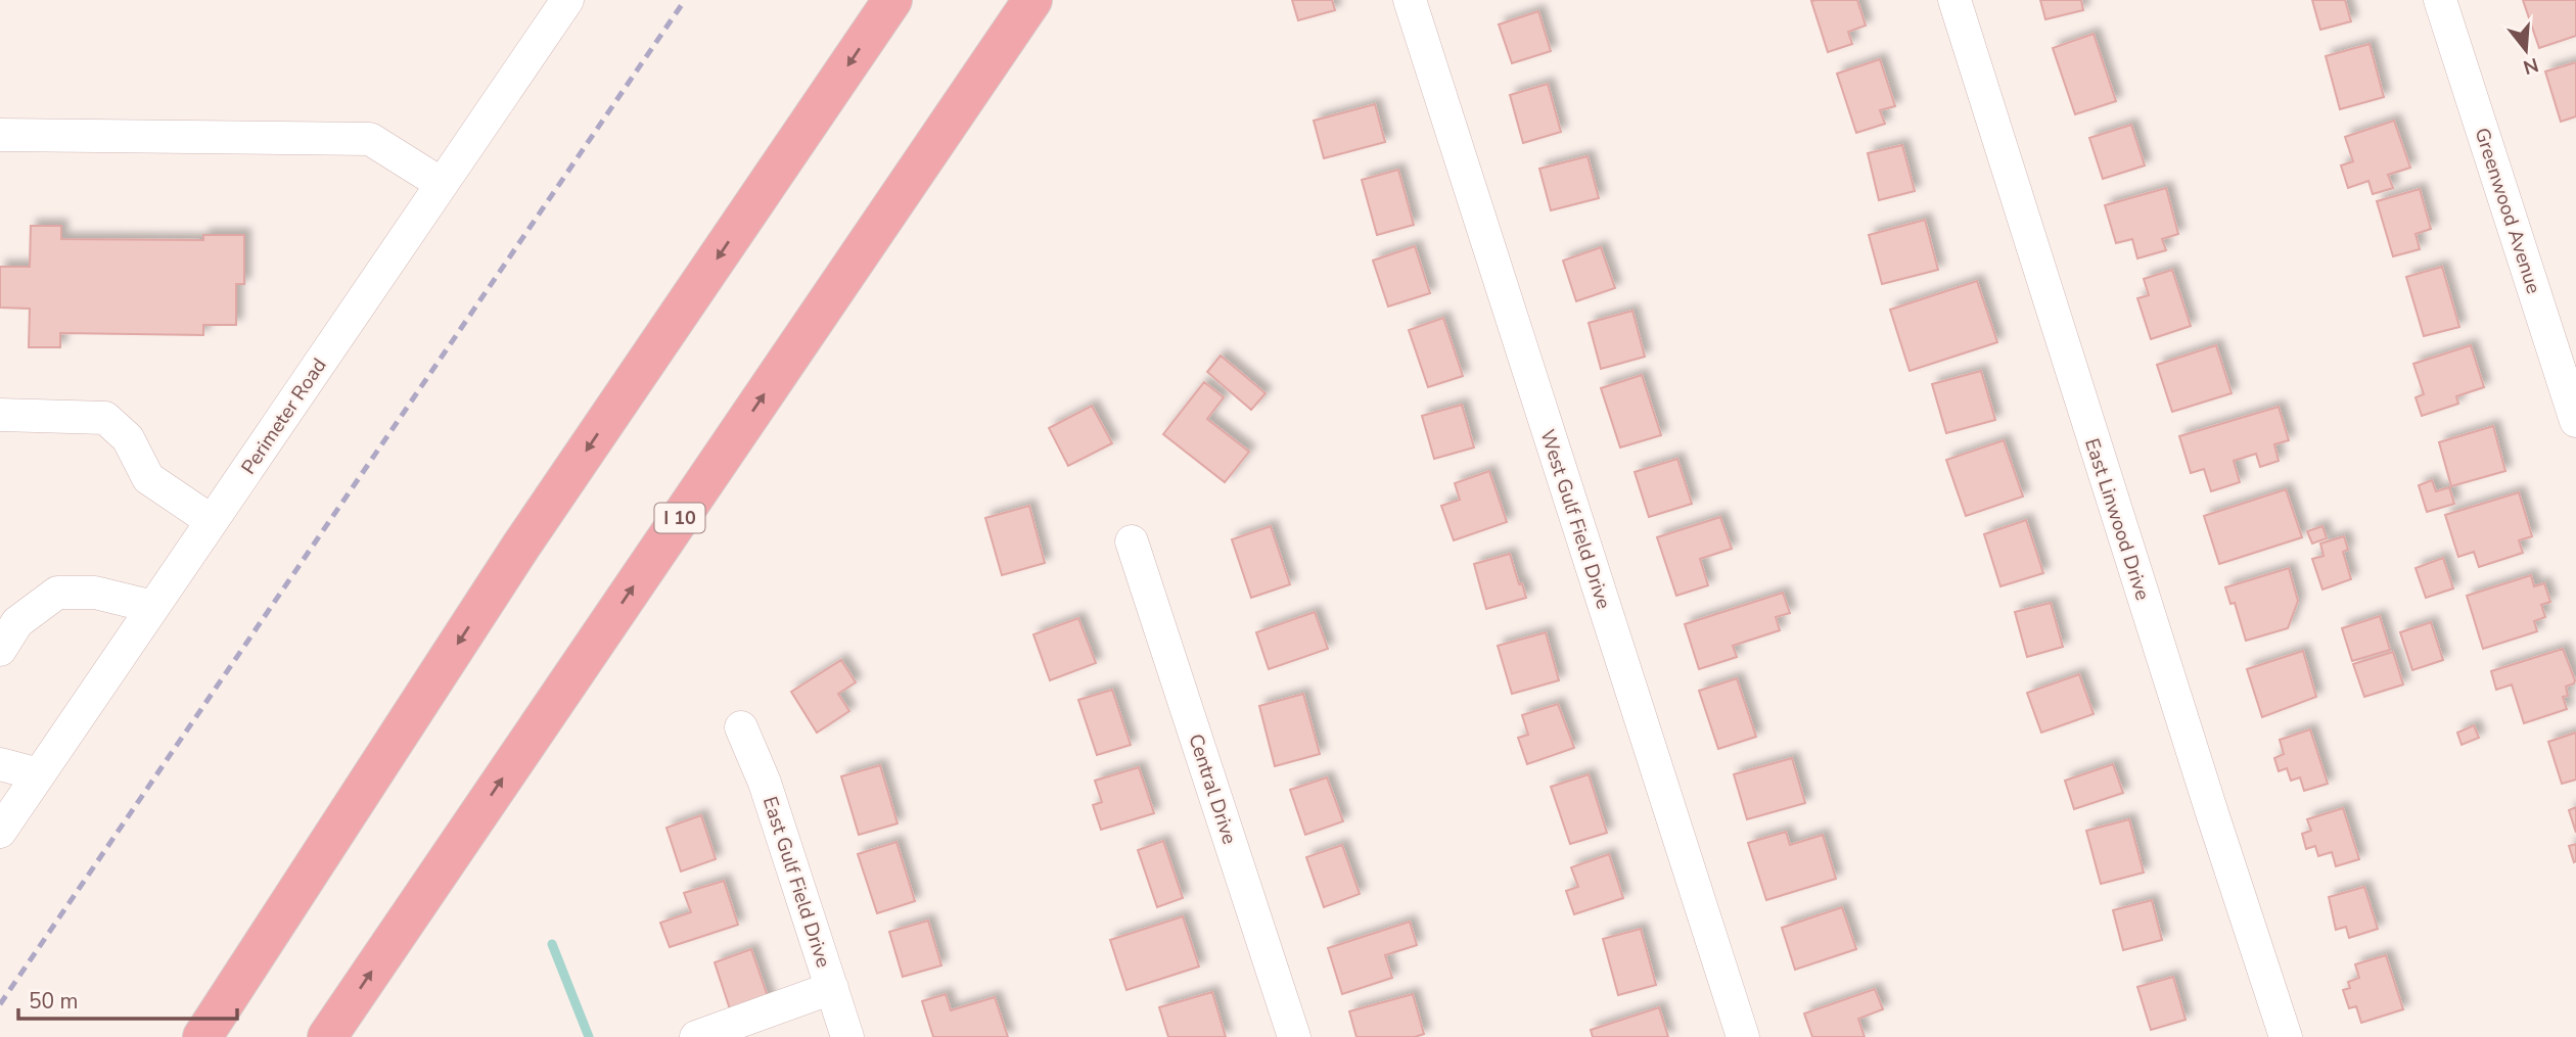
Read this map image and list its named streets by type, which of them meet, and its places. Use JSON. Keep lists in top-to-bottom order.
{
  "streets": {
    "highway": ["I 10"],
    "street": [
      "Greenwood Avenue",
      "Perimeter Road",
      "West Gulf Field Drive",
      "East Linwood Drive",
      "Central Drive",
      "East Gulf Field Drive"
    ]
  },
  "scale_bar": "50 m",
  "north": "bottom"
}
